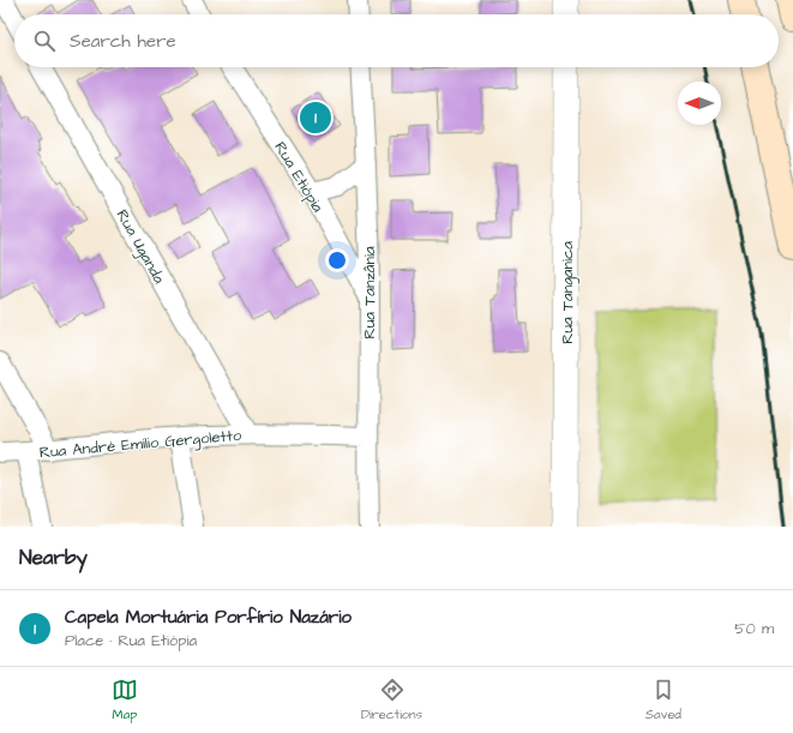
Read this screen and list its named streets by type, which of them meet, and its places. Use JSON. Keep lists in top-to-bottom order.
{
  "streets": {
    "street": [
      "Rua Etiópia",
      "Rua Uganda",
      "Rua Tanzânia",
      "Rua Tanganica",
      "Rua André Emílio Gergoletto"
    ]
  },
  "crossings": [
    ["Rua Etiópia", "Rua Tanzânia"],
    ["Rua Uganda", "Rua André Emílio Gergoletto"],
    ["Rua Tanzânia", "Rua André Emílio Gergoletto"]
  ],
  "north": "left",
  "page": {
    "search": "Search here",
    "pins": "1",
    "heading": "Nearby",
    "list": [
      {
        "mark": "1",
        "name": "Capela Mortuária Porfírio Nazário",
        "note": "Place · Rua Etiópia",
        "value": "50 m"
      }
    ],
    "nav": ["Map", "Directions", "Saved"]
  }
}
